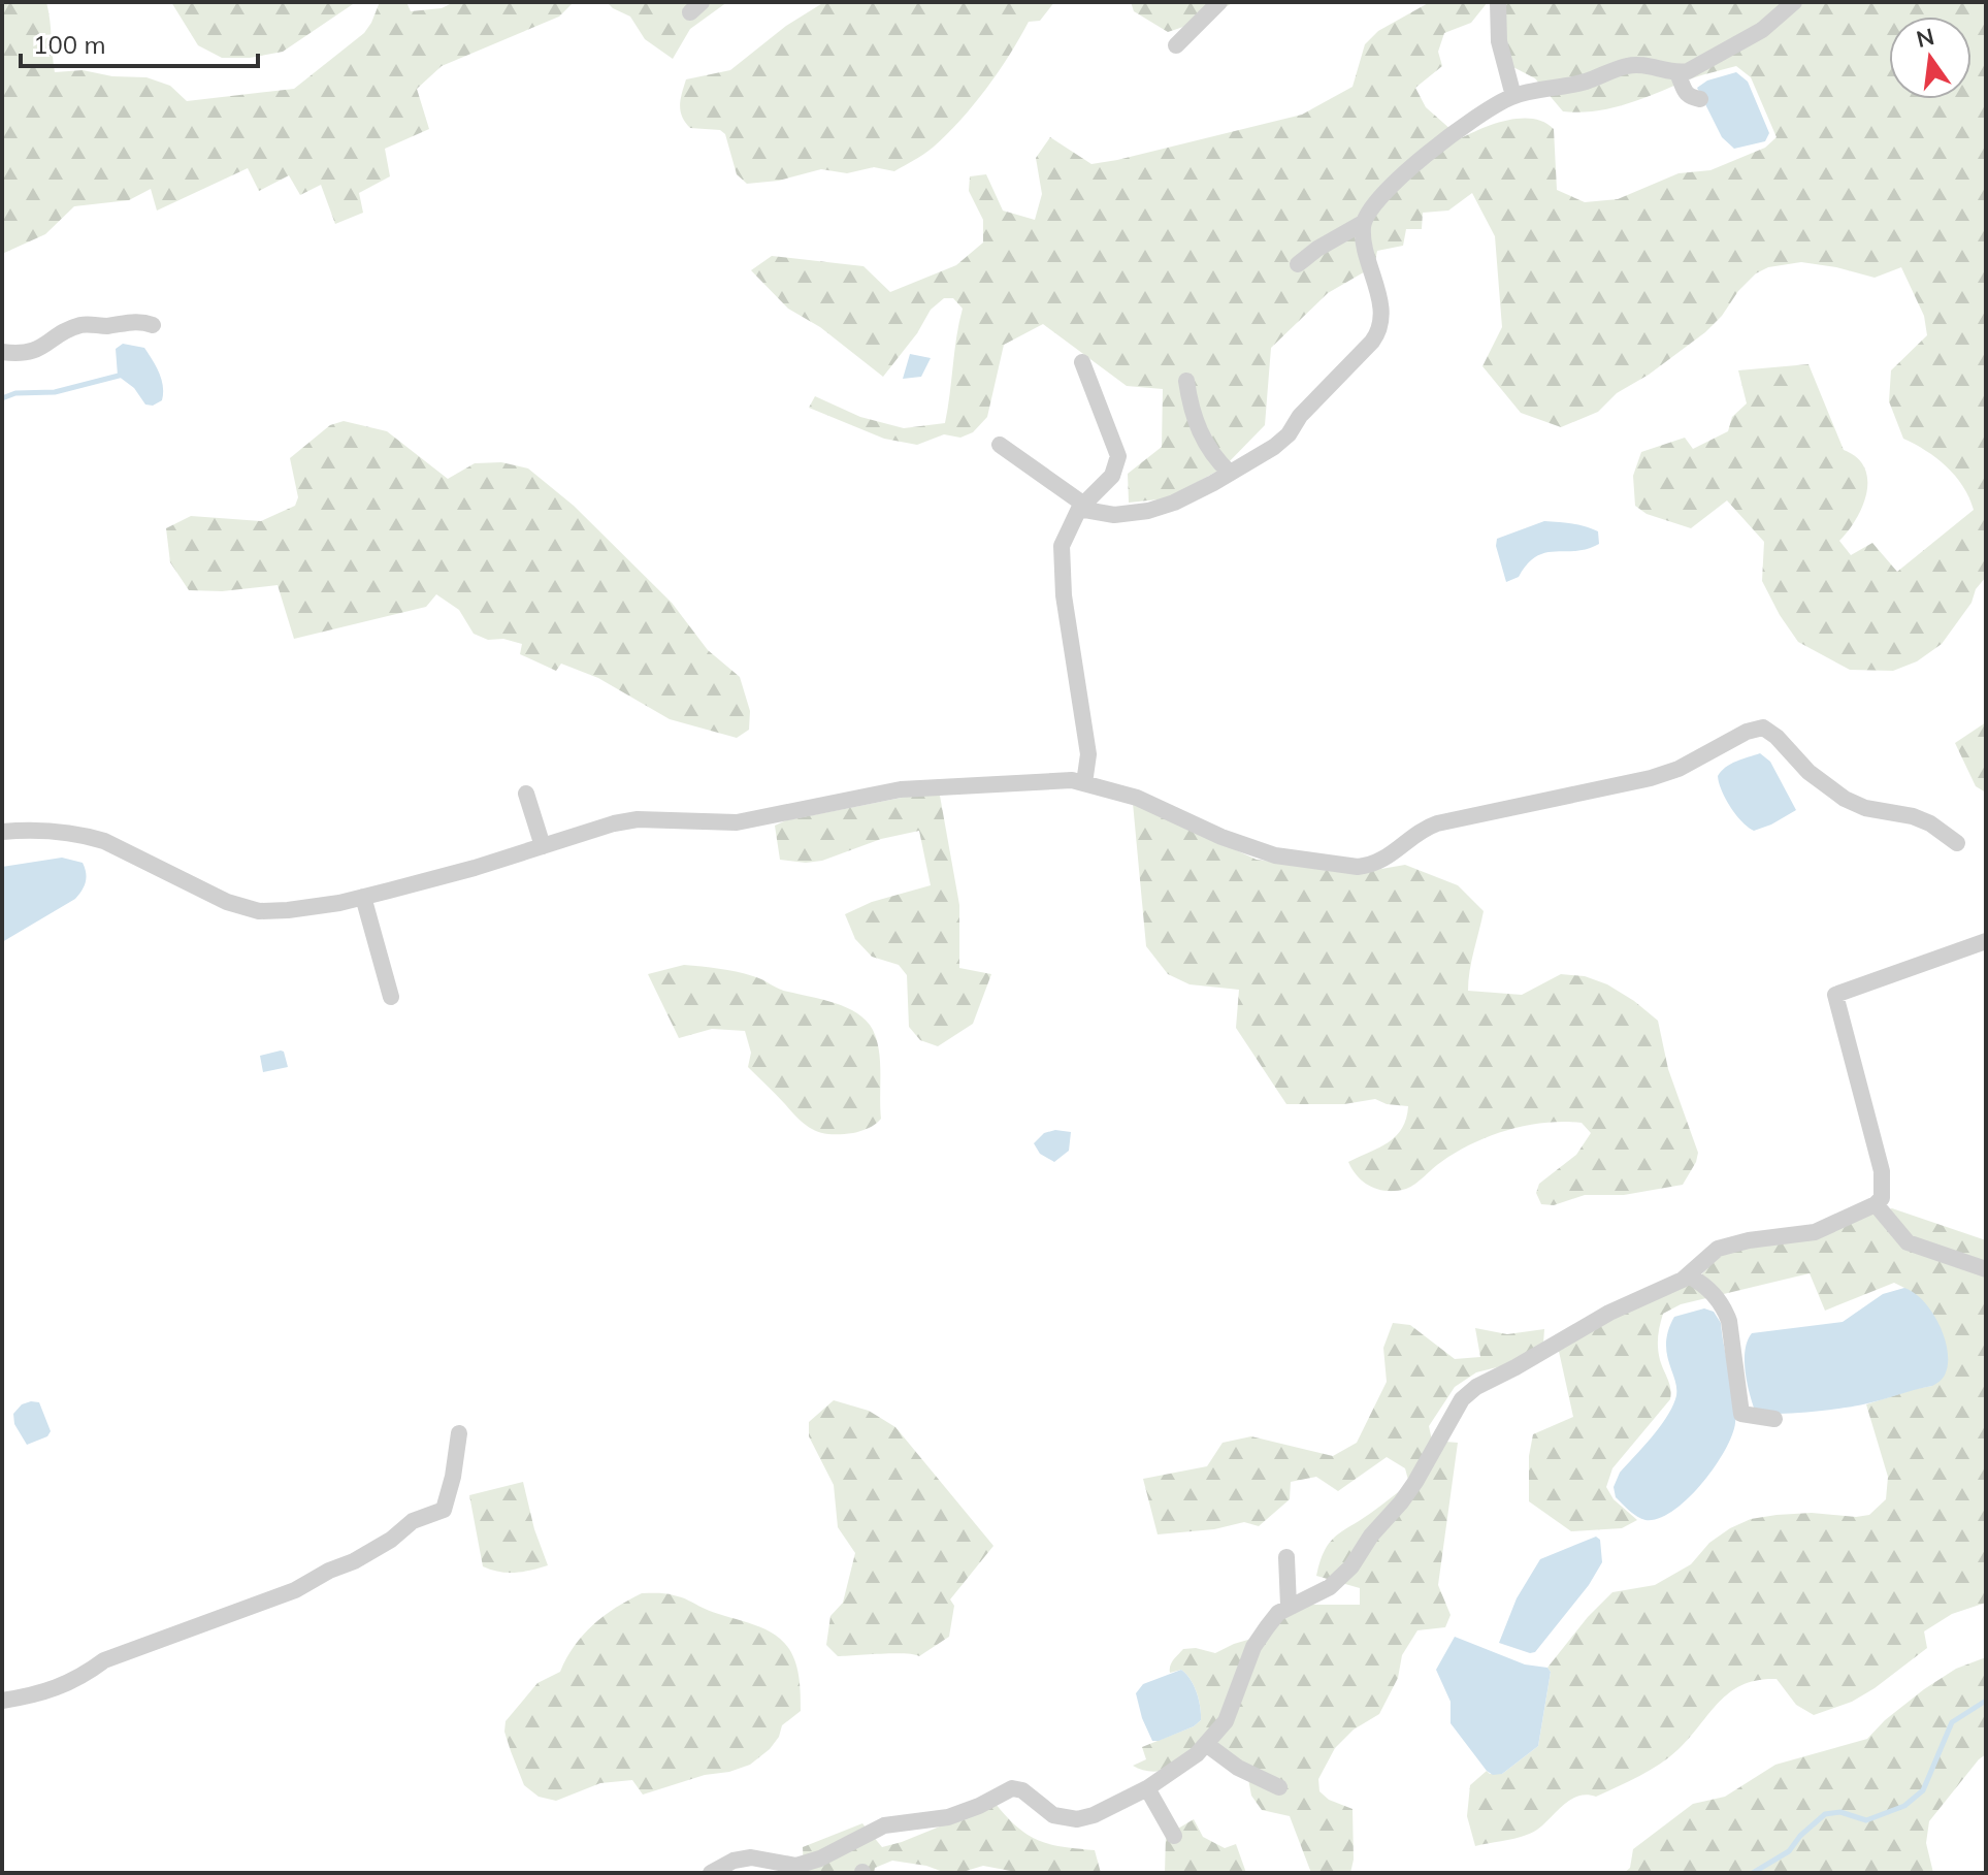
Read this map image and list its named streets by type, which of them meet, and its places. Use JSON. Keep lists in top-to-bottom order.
{
  "scale_bar": "100 m",
  "north": "top"
}
